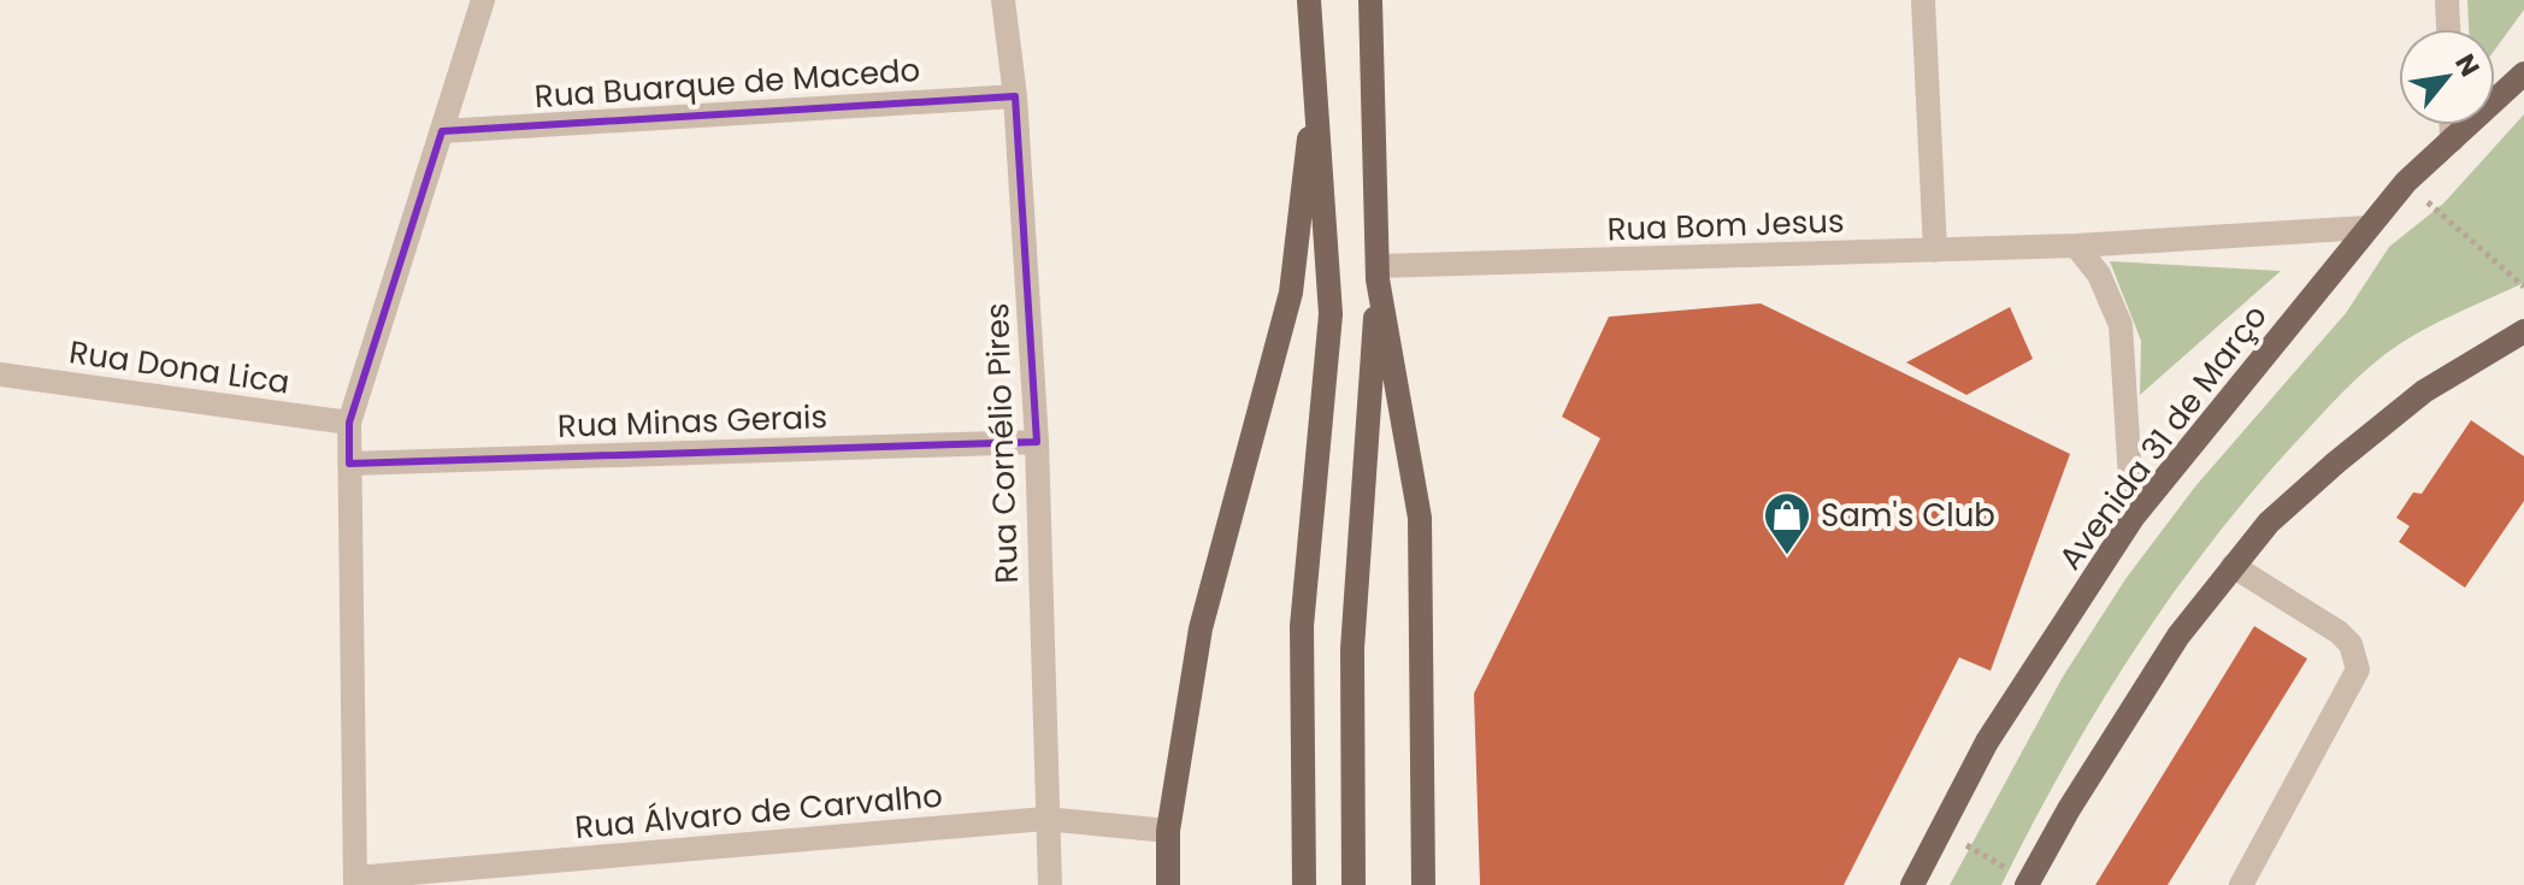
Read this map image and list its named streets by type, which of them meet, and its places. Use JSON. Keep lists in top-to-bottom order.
{
  "streets": {
    "main road": ["Avenida 31 de Março"],
    "street": [
      "Rua Buarque de Macedo",
      "Rua Bom Jesus",
      "Rua Dona Lica",
      "Rua Minas Gerais",
      "Rua Cornélio Pires",
      "Rua Álvaro de Carvalho"
    ]
  },
  "crossings": [
    ["Rua Buarque de Macedo", "Rua Cornélio Pires"],
    ["Rua Bom Jesus", "Avenida 31 de Março"],
    ["Rua Minas Gerais", "Rua Cornélio Pires"],
    ["Rua Cornélio Pires", "Rua Álvaro de Carvalho"]
  ],
  "places": {
    "shop": ["Sam's Club"]
  },
  "north": "top right"
}
